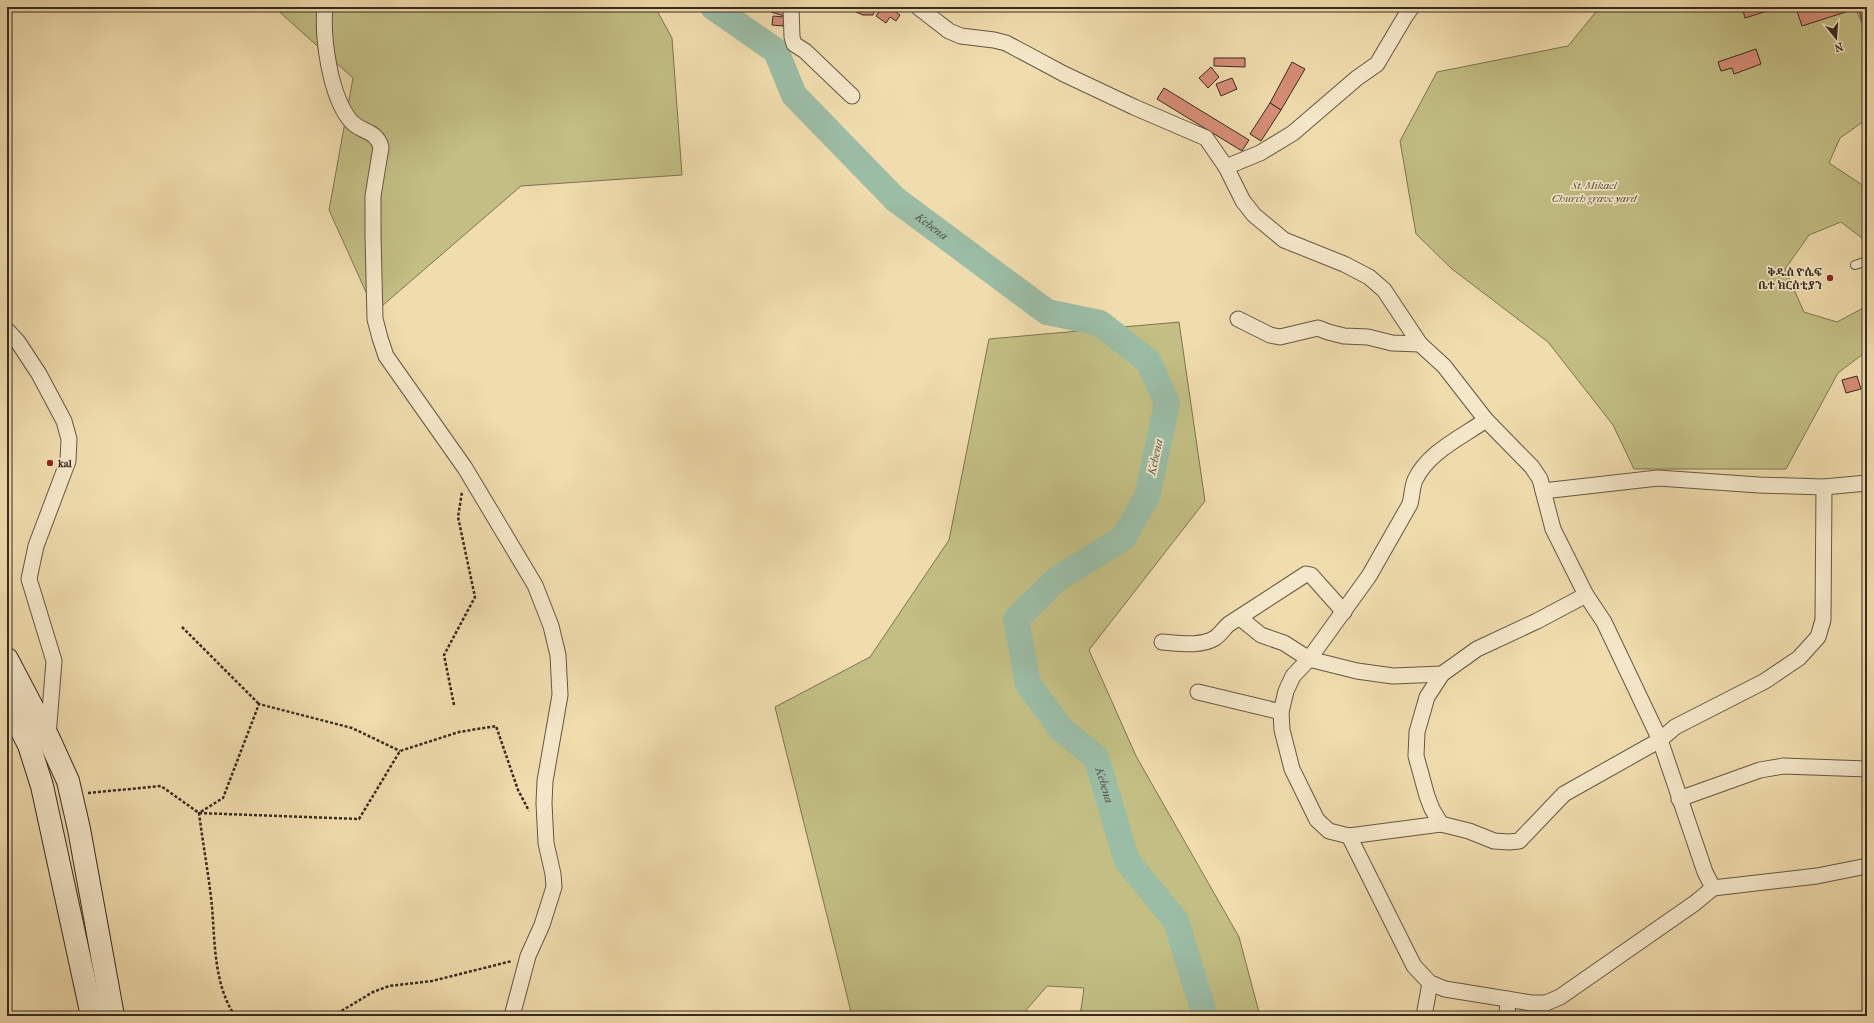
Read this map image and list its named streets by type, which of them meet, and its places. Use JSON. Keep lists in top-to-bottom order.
{
  "water": ["Kebena"],
  "parks": ["St. Mikael Church grave yard"],
  "places": ["ቅዱስ ዮሴፍ ቤተ ክርስቲያን", "kal"],
  "north": "bottom"
}
